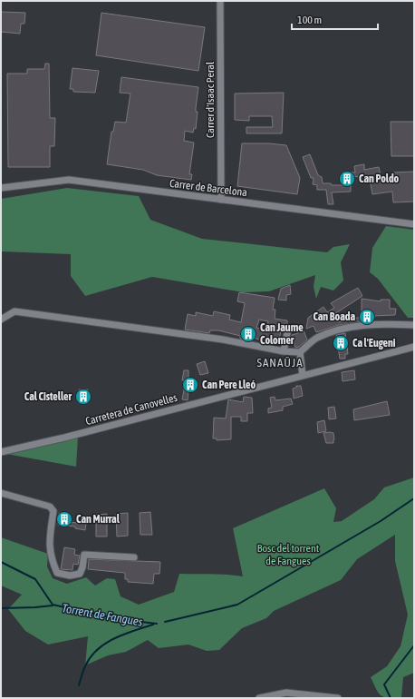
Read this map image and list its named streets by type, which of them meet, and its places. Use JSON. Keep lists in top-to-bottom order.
{
  "streets": {
    "street": ["Carrer d'Isaac Peral", "Carrer de Barcelona", "Carretera de Canovelles"]
  },
  "crossings": [
    ["Carrer d'Isaac Peral", "Carrer de Barcelona"]
  ],
  "districts": ["SANAÜJA"],
  "water": ["Torrent de Fangues"],
  "parks": ["Bosc del torrent de Fangues"],
  "places": {
    "building": [
      "Can Poldo",
      "Can Boada",
      "Can Jaume Colomer",
      "Ca l'Eugeni",
      "Can Pere Lleó",
      "Cal Cisteller",
      "Can Murral"
    ]
  },
  "scale_bar": "100 m"
}
